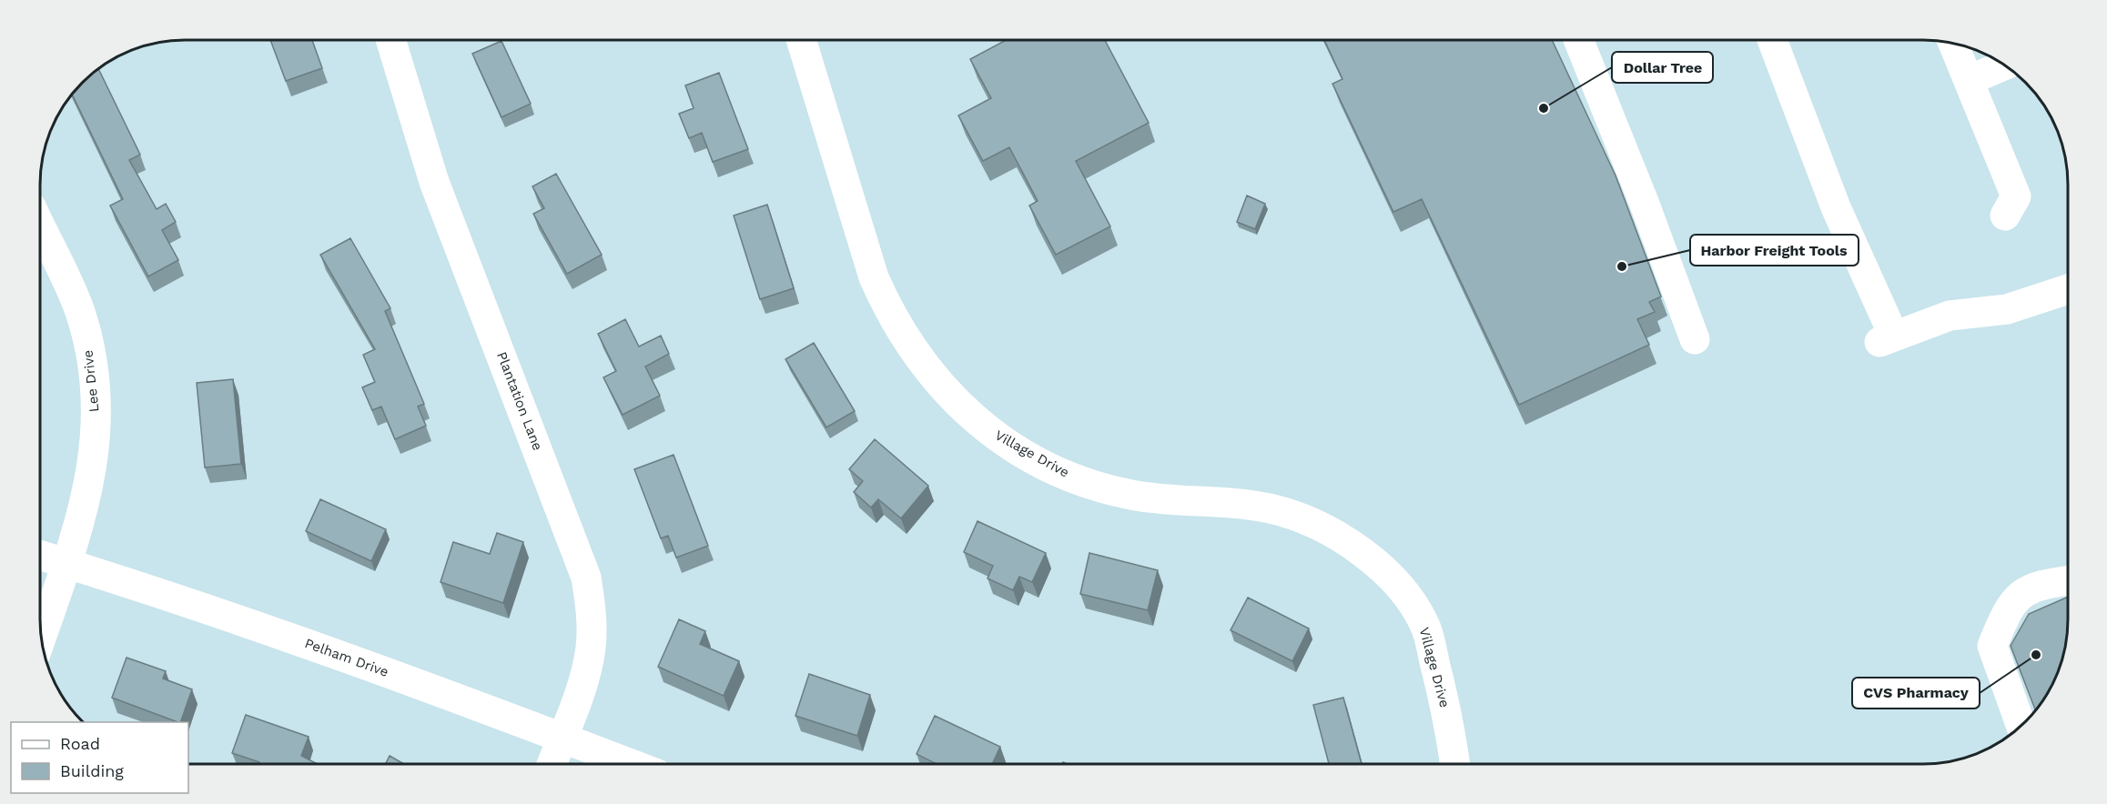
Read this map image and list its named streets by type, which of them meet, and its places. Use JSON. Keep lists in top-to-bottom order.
{
  "streets": {
    "street": [
      "Lee Drive",
      "Plantation Lane",
      "Village Drive",
      "Pelham Drive"
    ]
  },
  "crossings": [
    ["Lee Drive", "Pelham Drive"],
    ["Plantation Lane", "Pelham Drive"]
  ],
  "places": ["Dollar Tree", "Harbor Freight Tools", "CVS Pharmacy"],
  "legend": ["Road", "Building"]
}
